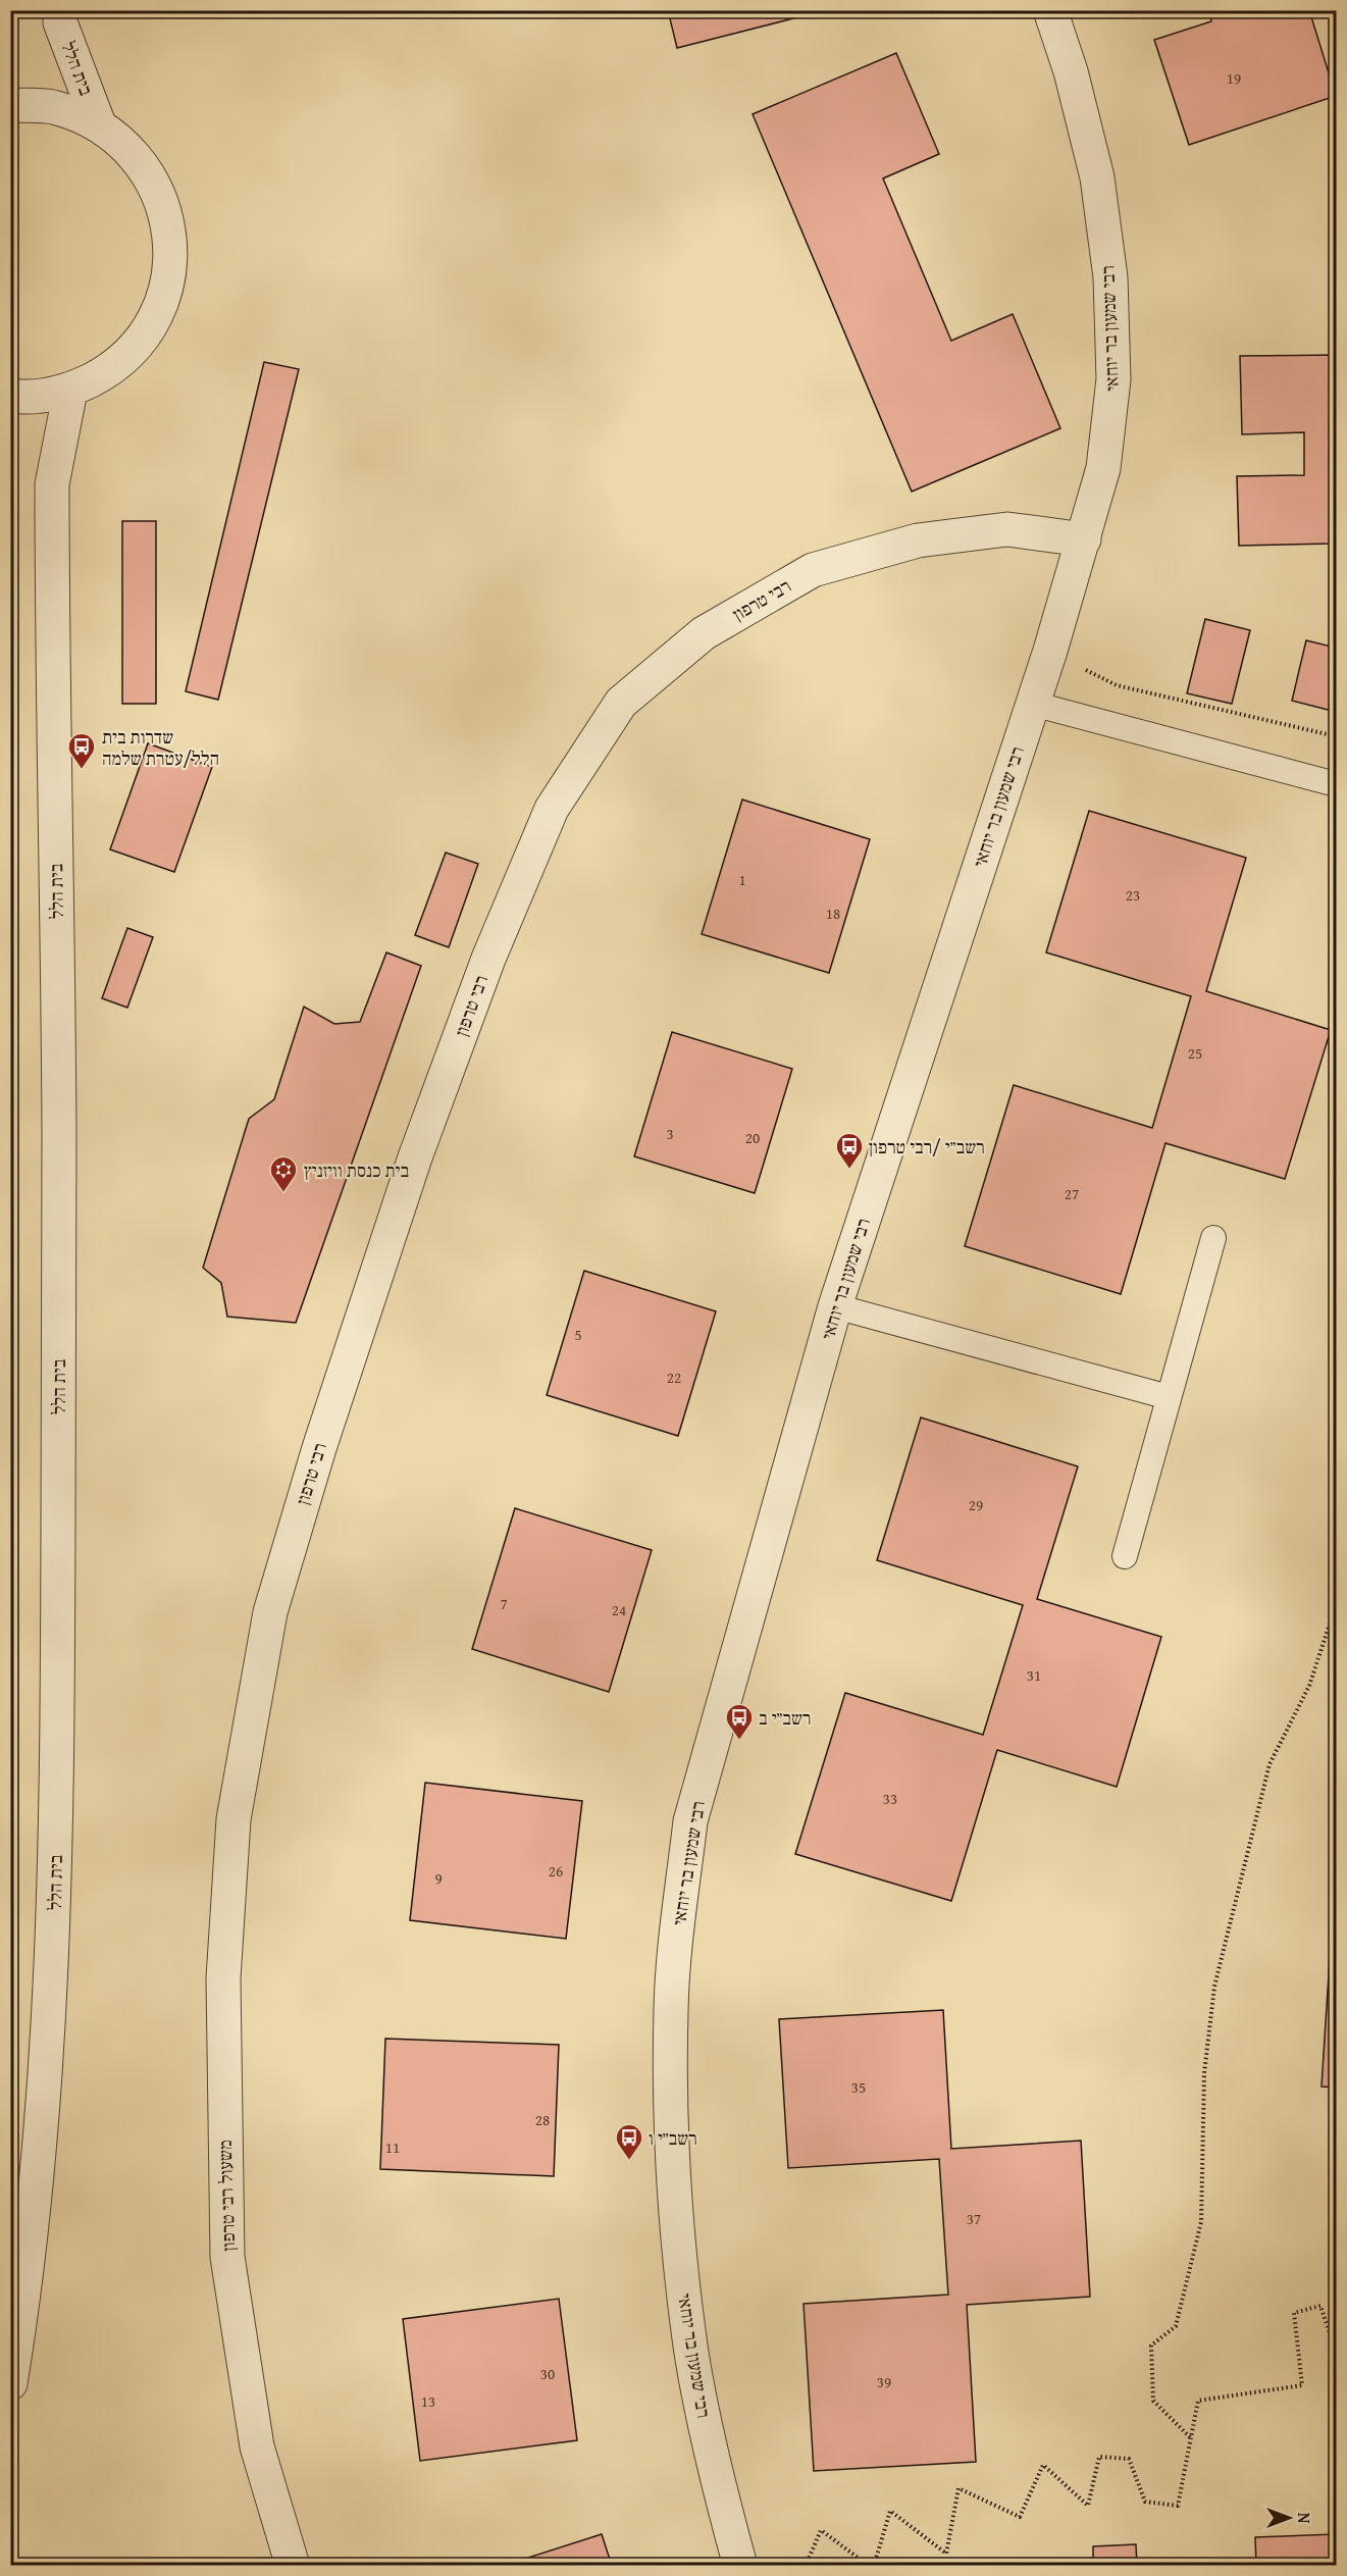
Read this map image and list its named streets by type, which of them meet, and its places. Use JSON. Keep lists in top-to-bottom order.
{
  "streets": {
    "street": [
      "בית הלל",
      "רבי שמעון בר יוחאי",
      "רבי טרפון",
      "משעול רבי טרפון"
    ]
  },
  "crossings": [
    ["רבי שמעון בר יוחאי", "רבי טרפון"],
    ["רבי טרפון", "משעול רבי טרפון"]
  ],
  "places": {
    "bus stop": [
      "שדרות בית הלל/עטרת שלמה",
      "רשב״י /רבי טרפון",
      "רשב״י ב",
      "רשב״י ו"
    ],
    "synagogue": ["בית כנסת וויזניץ"]
  },
  "house_numbers": [
    "19",
    "1",
    "23",
    "18",
    "25",
    "3",
    "20",
    "27",
    "5",
    "22",
    "29",
    "7",
    "24",
    "31",
    "33",
    "26",
    "9",
    "35",
    "28",
    "11",
    "37",
    "30",
    "39",
    "13"
  ],
  "north": "right"
}
